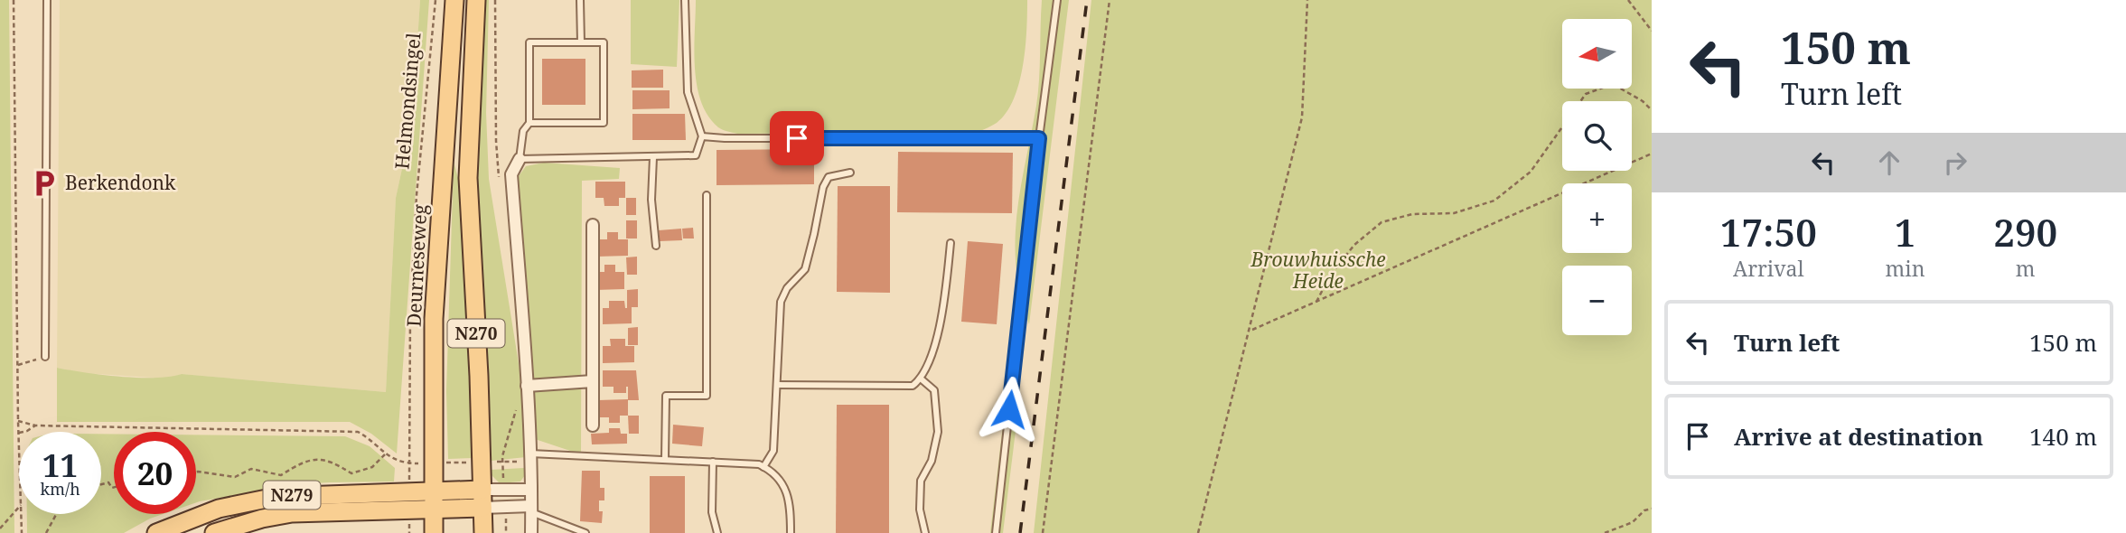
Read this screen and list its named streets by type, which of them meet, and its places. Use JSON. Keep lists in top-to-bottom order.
{
  "streets": {
    "main road": ["Deurneseweg", "N270", "N279"],
    "path": ["Helmondsingel"]
  },
  "crossings": [
    ["Helmondsingel", "N279"],
    ["Deurneseweg", "N279"]
  ],
  "parks": ["Brouwhuissche Heide"],
  "places": {
    "parking": ["Berkendonk"]
  },
  "north": "left",
  "page": {
    "turn": ["150 m", "Turn left"],
    "map_buttons": ["+", "−"],
    "eta": [
      "17:50",
      "Arrival",
      "1",
      "min",
      "290",
      "m"
    ],
    "list": [
      {
        "name": "Turn left",
        "value": "150 m"
      },
      {
        "name": "Arrive at destination",
        "value": "140 m"
      }
    ],
    "speed": "11 km/h",
    "limit": "20"
  }
}
